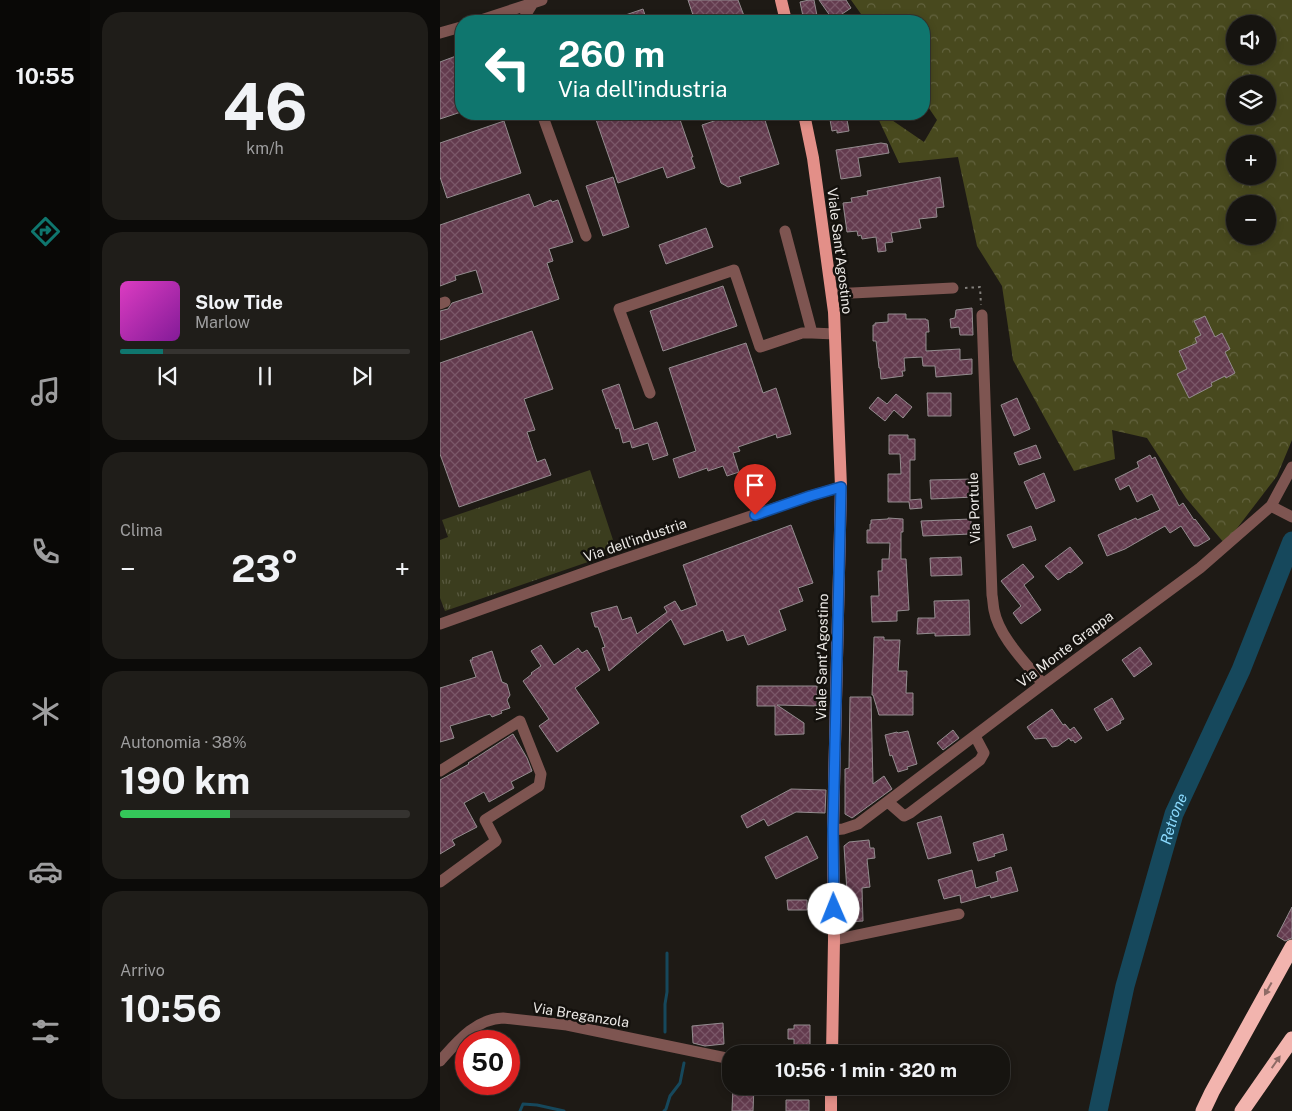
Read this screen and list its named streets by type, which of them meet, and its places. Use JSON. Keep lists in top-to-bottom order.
{
  "streets": {
    "main road": ["Viale Sant'Agostino"],
    "street": [
      "Via Portule",
      "Via dell'industria",
      "Via Monte Grappa",
      "Via Breganzola"
    ]
  },
  "crossings": [
    ["Viale Sant'Agostino", "Via dell'industria"],
    ["Viale Sant'Agostino", "Via Monte Grappa"],
    ["Via Portule", "Via Monte Grappa"]
  ],
  "water": ["Retrone"],
  "page": {
    "tabs": "10:55",
    "tile": [
      ["46", "km/h"],
      "Clima",
      ["Autonomia · 38%", "190 km"],
      ["Arrivo", "10:56"]
    ],
    "map_buttons": ["+", "−"],
    "turn": ["260 m", "Via dell'industria"],
    "song": ["Slow Tide", "Marlow"],
    "heat": ["−", "23°", "+"],
    "limit": "50",
    "trip": "10:56 · 1 min · 320 m"
  }
}
